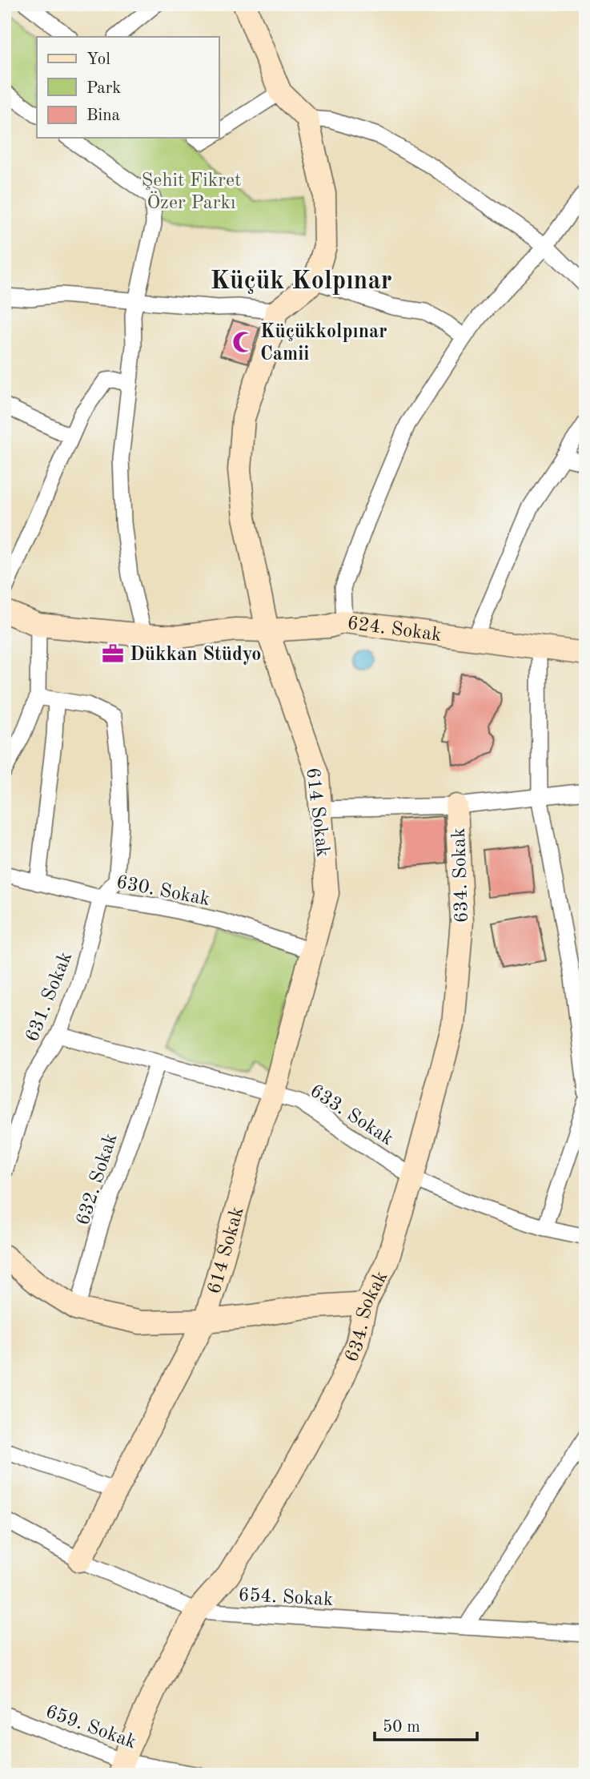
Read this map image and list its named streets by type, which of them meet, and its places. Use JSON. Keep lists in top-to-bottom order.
{
  "streets": {
    "street": [
      "624. Sokak",
      "614 Sokak",
      "634. Sokak",
      "630. Sokak",
      "631. Sokak",
      "633. Sokak",
      "632. Sokak",
      "654. Sokak",
      "659. Sokak"
    ]
  },
  "crossings": [
    ["624. Sokak", "614 Sokak"],
    ["614 Sokak", "630. Sokak"],
    ["614 Sokak", "633. Sokak"],
    ["614 Sokak", "654. Sokak"],
    ["634. Sokak", "633. Sokak"],
    ["634. Sokak", "654. Sokak"],
    ["634. Sokak", "659. Sokak"],
    ["630. Sokak", "631. Sokak"],
    ["631. Sokak", "633. Sokak"],
    ["633. Sokak", "632. Sokak"]
  ],
  "districts": ["Küçük Kolpınar"],
  "parks": ["Şehit Fikret Özer Parkı"],
  "places": {
    "mosque": ["Küçükkolpınar Camii"],
    "office": ["Dükkan Stüdyo"]
  },
  "legend": ["Yol", "Park", "Bina"],
  "scale_bar": "50 m"
}
